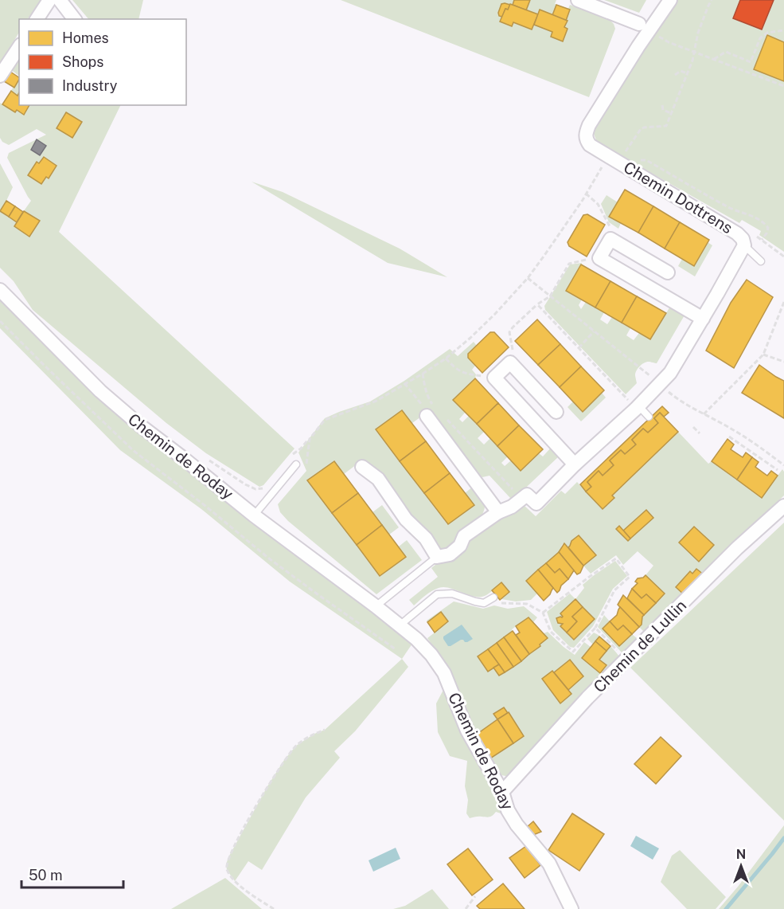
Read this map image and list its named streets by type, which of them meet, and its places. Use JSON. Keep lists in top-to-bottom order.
{
  "streets": {
    "street": ["Chemin Dottrens", "Chemin de Roday", "Chemin de Lullin"]
  },
  "crossings": [
    ["Chemin de Roday", "Chemin de Lullin"]
  ],
  "legend": ["Homes", "Shops", "Industry"],
  "scale_bar": "50 m",
  "north": "top"
}
